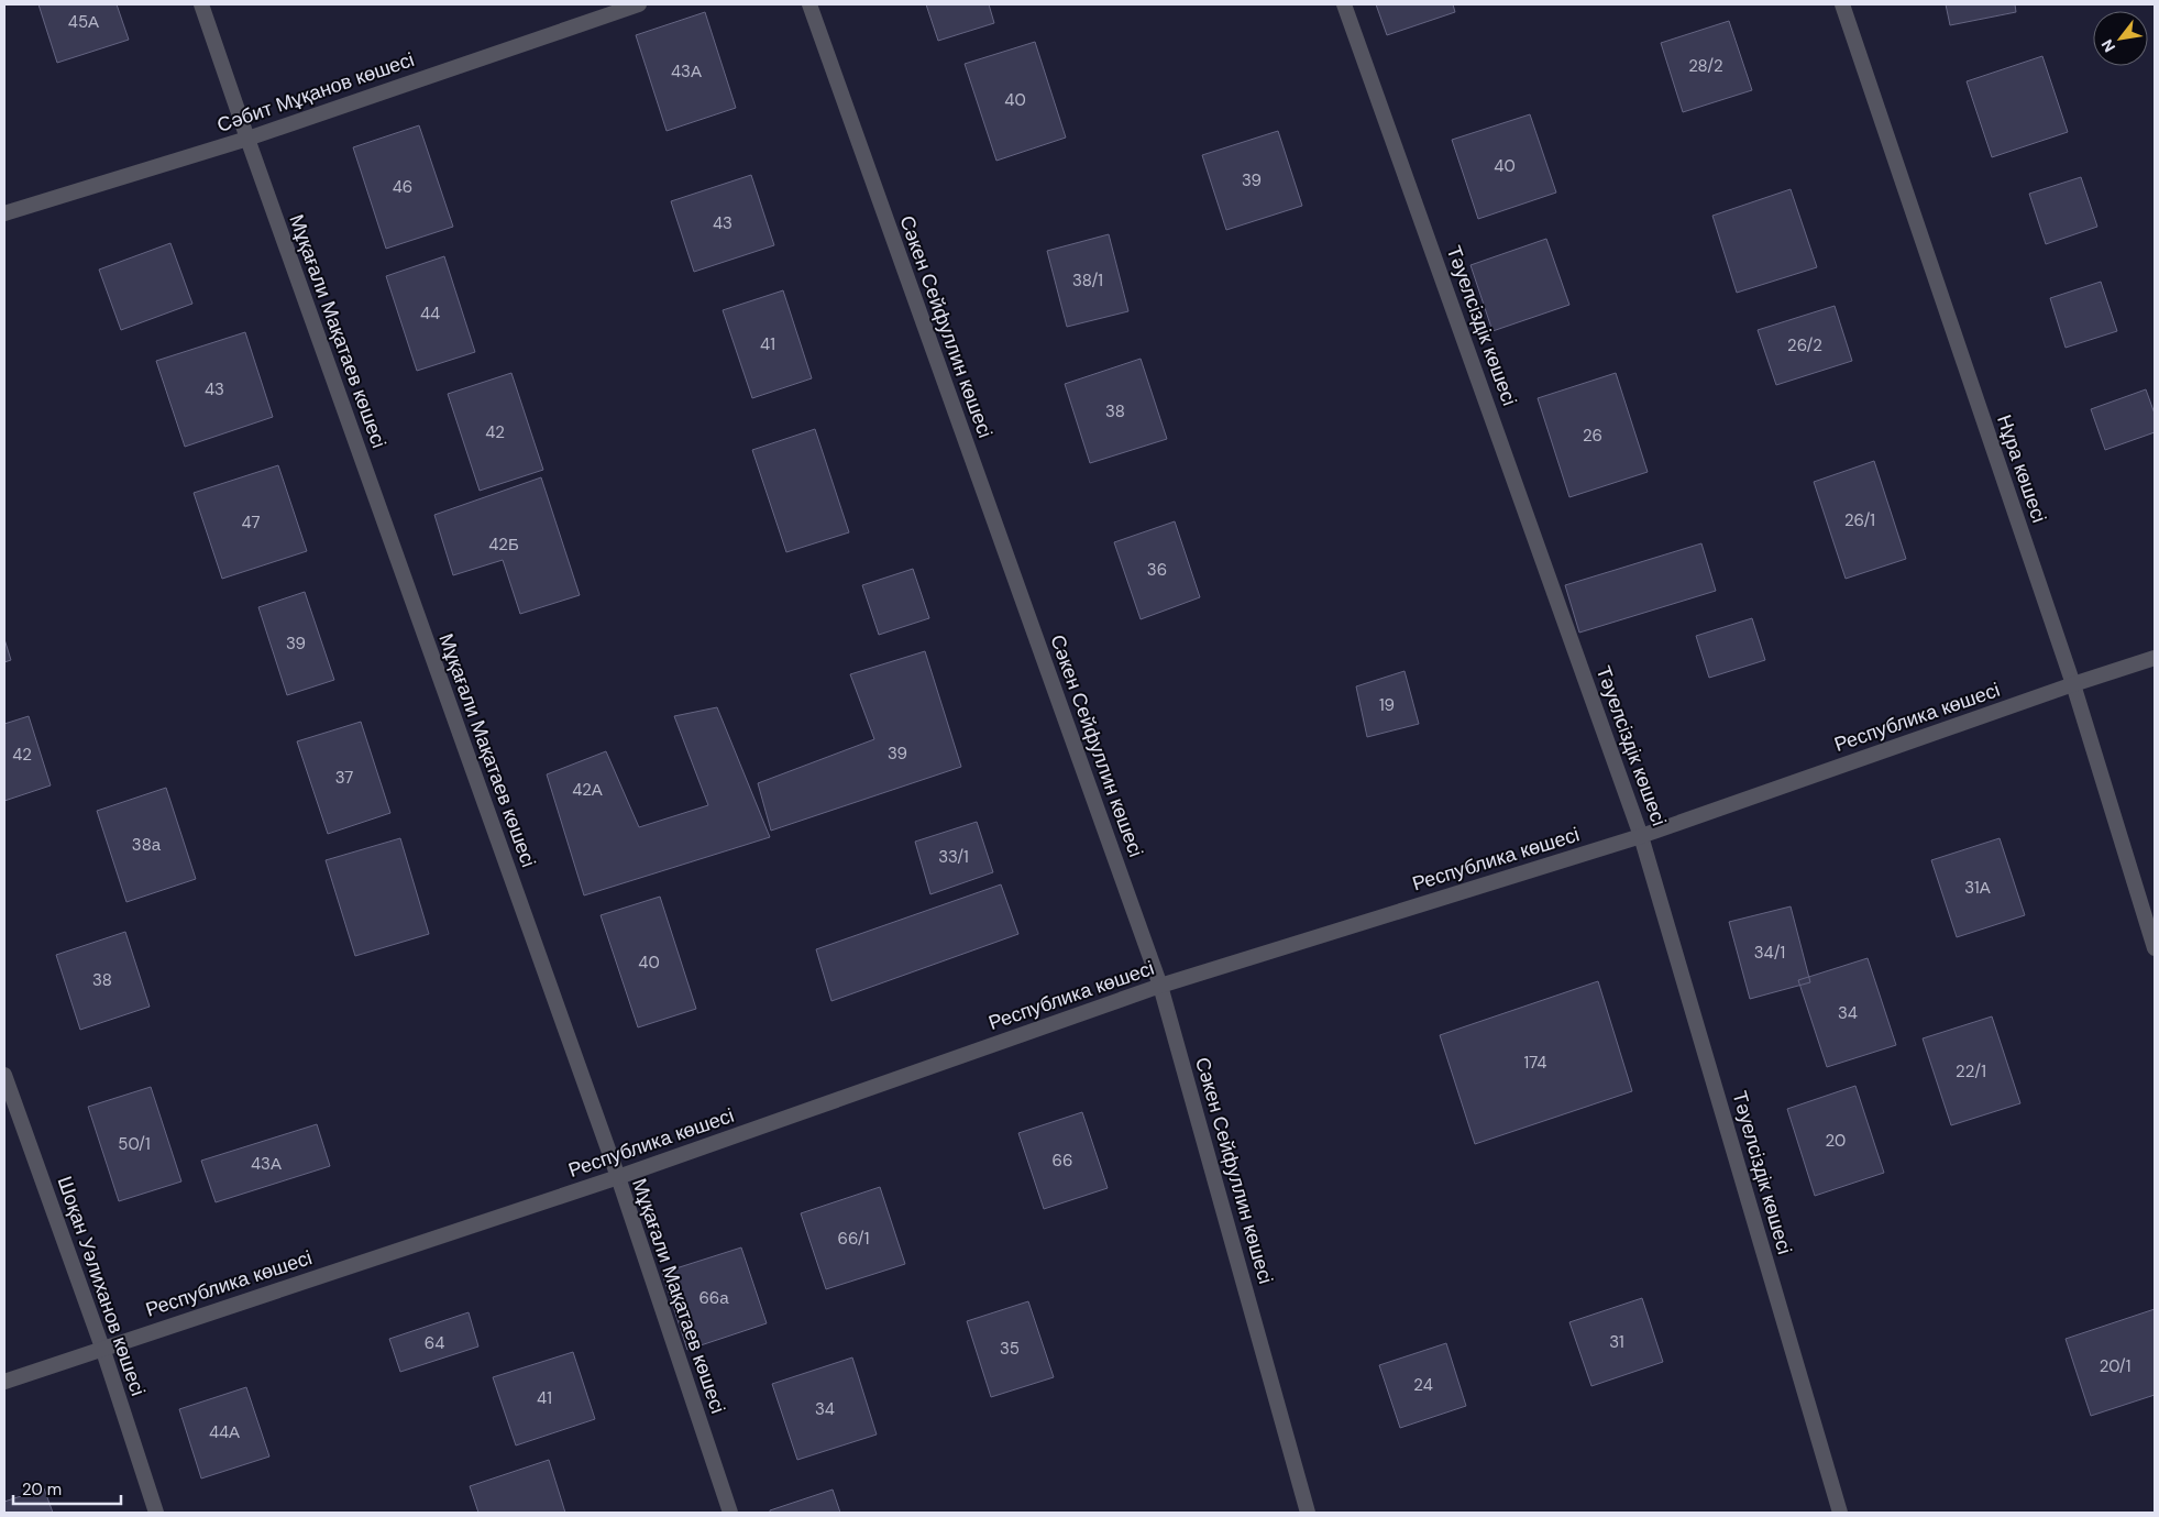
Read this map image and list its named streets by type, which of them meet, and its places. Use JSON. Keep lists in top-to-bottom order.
{
  "streets": {
    "street": [
      "Сәбит Мұқанов көшесі",
      "Тәуелсіздік көшесі",
      "Сәкен Сейфуллин көшесі",
      "Мұқағали Мақатаев көшесі",
      "Нұра көшесі",
      "Республика көшесі",
      "Шоқан Уәлиханов көшесі"
    ]
  },
  "crossings": [
    ["Сәбит Мұқанов көшесі", "Мұқағали Мақатаев көшесі"],
    ["Тәуелсіздік көшесі", "Республика көшесі"],
    ["Сәкен Сейфуллин көшесі", "Республика көшесі"],
    ["Мұқағали Мақатаев көшесі", "Республика көшесі"],
    ["Нұра көшесі", "Республика көшесі"],
    ["Республика көшесі", "Шоқан Уәлиханов көшесі"]
  ],
  "house_numbers": [
    "45А",
    "28/2",
    "43А",
    "40",
    "40",
    "39",
    "46",
    "43",
    "38/1",
    "44",
    "41",
    "26/2",
    "43",
    "38",
    "42",
    "26",
    "26/1",
    "47",
    "42Б",
    "36",
    "39",
    "19",
    "39",
    "42",
    "37",
    "42А",
    "38а",
    "33/1",
    "31А",
    "34/1",
    "40",
    "38",
    "34",
    "174",
    "22/1",
    "20",
    "50/1",
    "66",
    "43А",
    "66/1",
    "66а",
    "31",
    "64",
    "35",
    "20/1",
    "24",
    "41",
    "34",
    "44А"
  ],
  "scale_bar": "20 m",
  "north": "bottom left"
}
